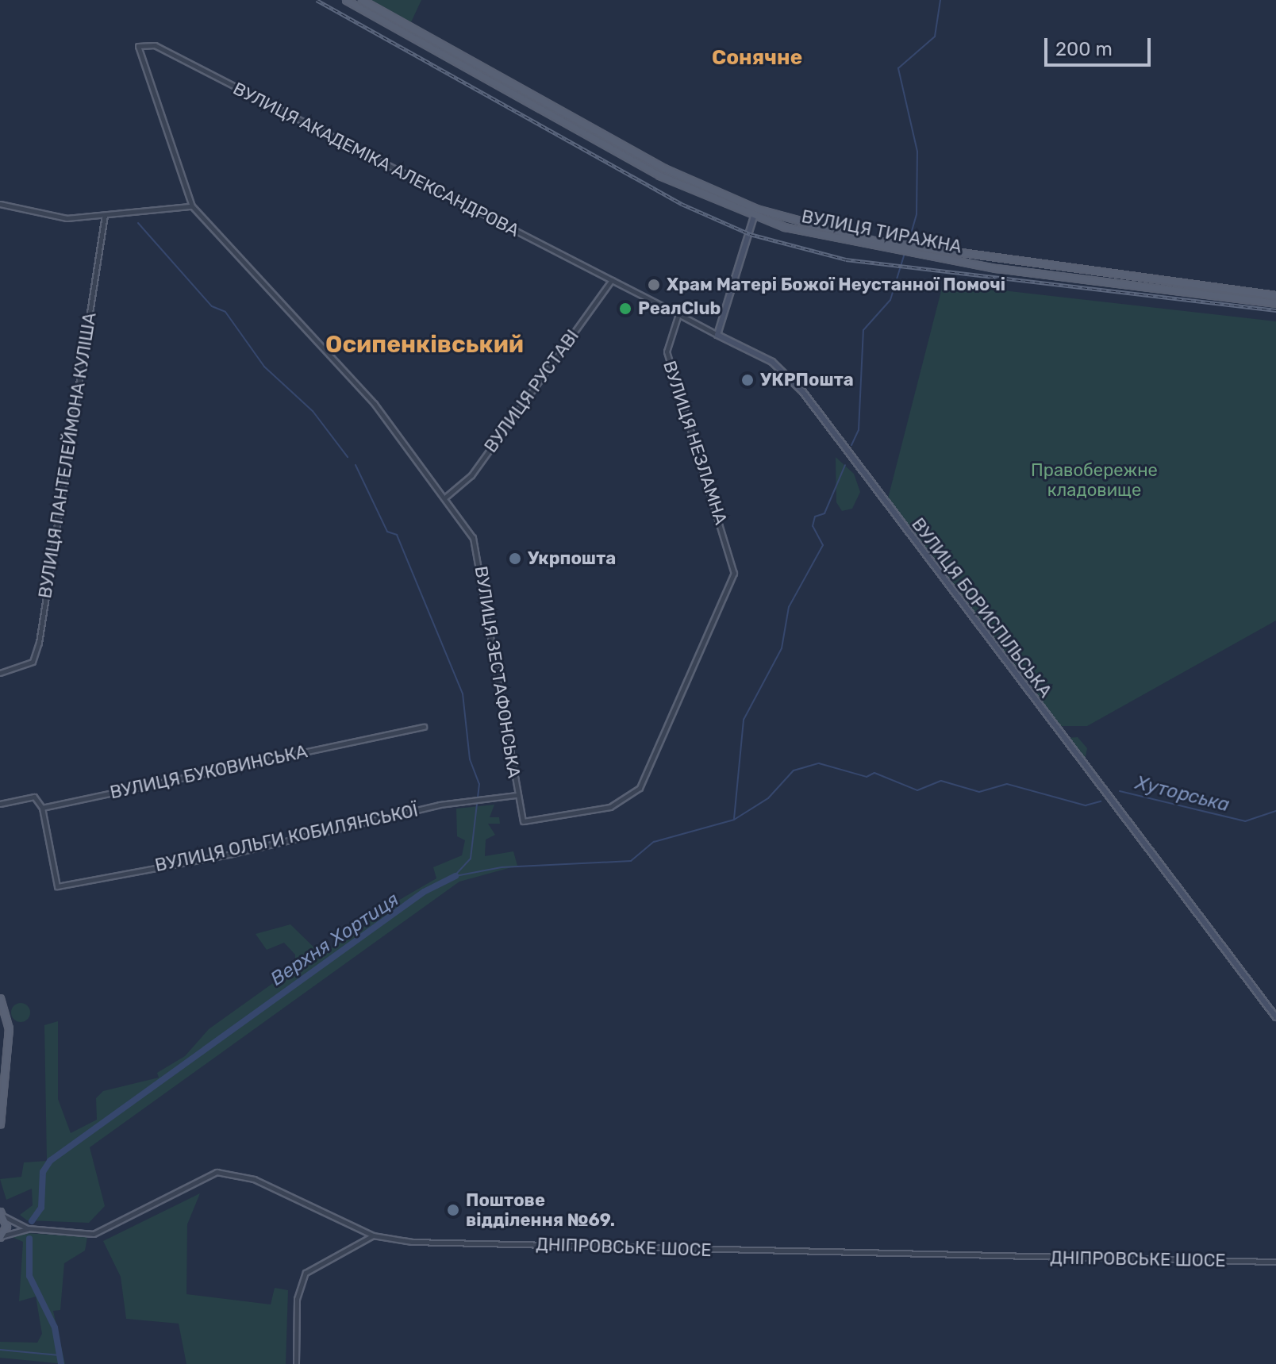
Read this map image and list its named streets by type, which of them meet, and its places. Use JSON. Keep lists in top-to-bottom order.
{
  "streets": {
    "main road": ["ВУЛИЦЯ ТИРАЖНА", "ВУЛИЦЯ БОРИСПІЛЬСЬКА"],
    "street": [
      "ВУЛИЦЯ АКАДЕМІКА АЛЕКСАНДРОВА",
      "ВУЛИЦЯ РУСТАВІ",
      "ВУЛИЦЯ НЕЗЛАМНА",
      "ВУЛИЦЯ ПАНТЕЛЕЙМОНА КУЛІША",
      "ВУЛИЦЯ ЗЕСТАФОНСЬКА",
      "ВУЛИЦЯ БУКОВИНСЬКА",
      "ВУЛИЦЯ ОЛЬГИ КОБИЛЯНСЬКОЇ",
      "ДНІПРОВСЬКЕ ШОСЕ"
    ]
  },
  "crossings": [
    ["ВУЛИЦЯ АКАДЕМІКА АЛЕКСАНДРОВА", "ВУЛИЦЯ РУСТАВІ"],
    ["ВУЛИЦЯ АКАДЕМІКА АЛЕКСАНДРОВА", "ВУЛИЦЯ БОРИСПІЛЬСЬКА"],
    ["ВУЛИЦЯ АКАДЕМІКА АЛЕКСАНДРОВА", "ВУЛИЦЯ ЗЕСТАФОНСЬКА"],
    ["ВУЛИЦЯ РУСТАВІ", "ВУЛИЦЯ БОРИСПІЛЬСЬКА"],
    ["ВУЛИЦЯ РУСТАВІ", "ВУЛИЦЯ ЗЕСТАФОНСЬКА"],
    ["ВУЛИЦЯ НЕЗЛАМНА", "ВУЛИЦЯ БОРИСПІЛЬСЬКА"],
    ["ВУЛИЦЯ НЕЗЛАМНА", "ВУЛИЦЯ ЗЕСТАФОНСЬКА"],
    ["ВУЛИЦЯ ЗЕСТАФОНСЬКА", "ВУЛИЦЯ ОЛЬГИ КОБИЛЯНСЬКОЇ"],
    ["ВУЛИЦЯ БУКОВИНСЬКА", "ВУЛИЦЯ ОЛЬГИ КОБИЛЯНСЬКОЇ"]
  ],
  "districts": ["Сонячне", "Осипенківський"],
  "water": ["Хуторська", "Верхня Хортиця"],
  "parks": ["Правобережне кладовище"],
  "places": [
    "Храм Матері Божої Неустанної Помочі",
    "РеалClub",
    "УКРПошта",
    "Укрпошта",
    "Поштове відділення №69."
  ],
  "scale_bar": "200 m"
}
